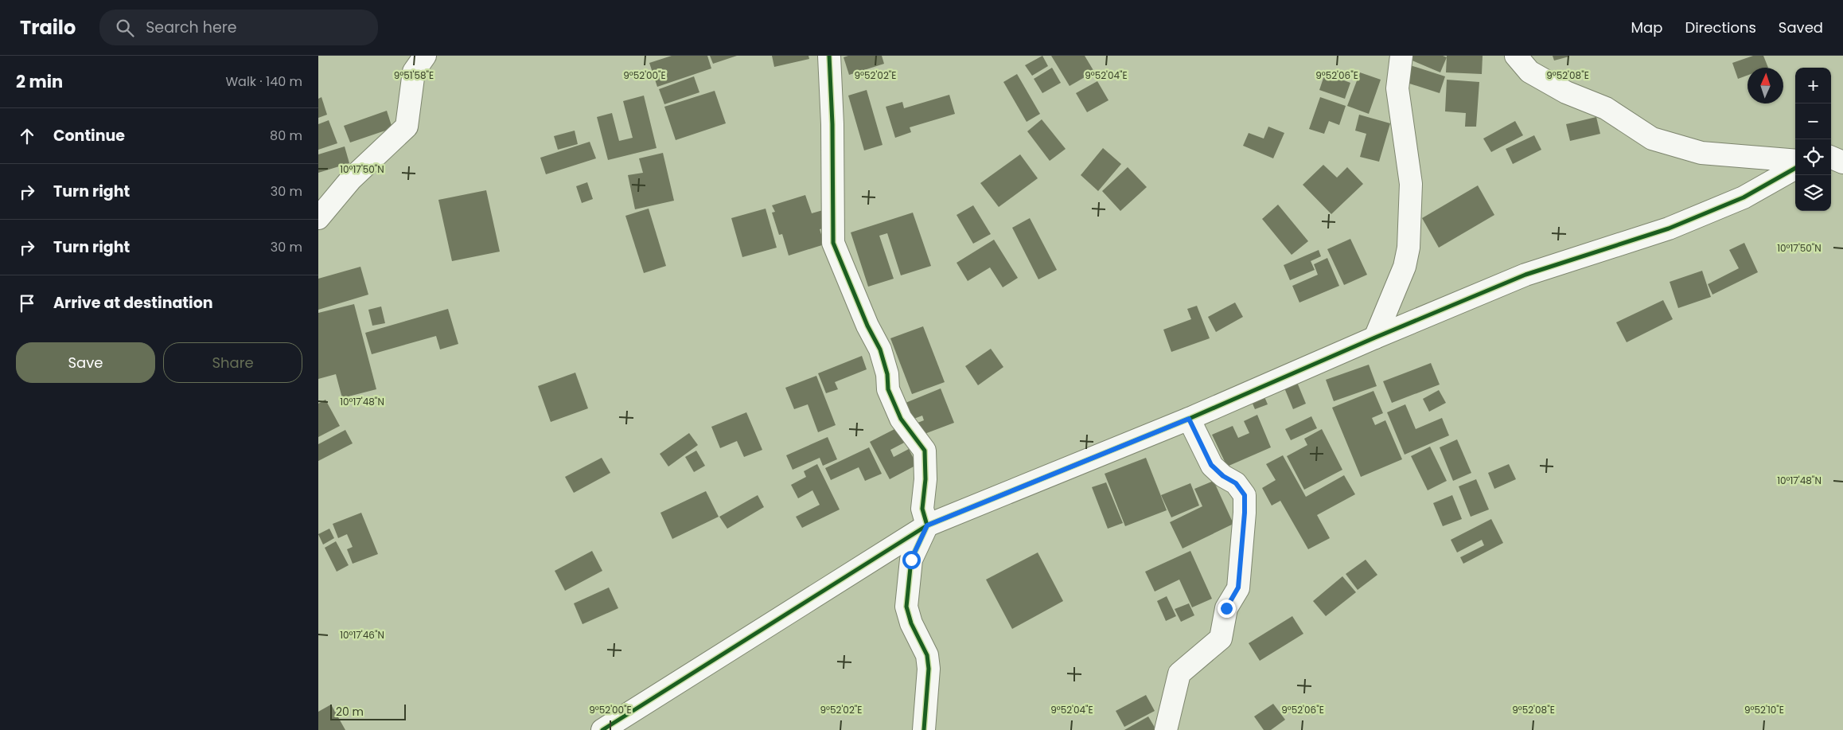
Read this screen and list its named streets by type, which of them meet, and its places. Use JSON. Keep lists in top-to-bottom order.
{
  "scale_bar": "20 m",
  "north": "top",
  "page": {
    "header": "Trailo",
    "search": "Search here",
    "nav": ["Map", "Directions", "Saved"],
    "heading": ["2 min", "Walk · 140 m"],
    "map_buttons": ["+", "−"],
    "list": [
      ["Continue", "80 m"],
      ["Turn right", "30 m"],
      ["Turn right", "30 m"],
      "Arrive at destination"
    ],
    "buttons": ["Save", "Share"],
    "scale": "20 m"
  },
  "coordinates": [
    "9°51'58\"E",
    "9°52'00\"E",
    "9°52'02\"E",
    "9°52'04\"E",
    "9°52'06\"E",
    "9°52'08\"E",
    "10°17'50\"N",
    "10°17'48\"N",
    "10°17'46\"N",
    "9°52'10\"E"
  ]
}
